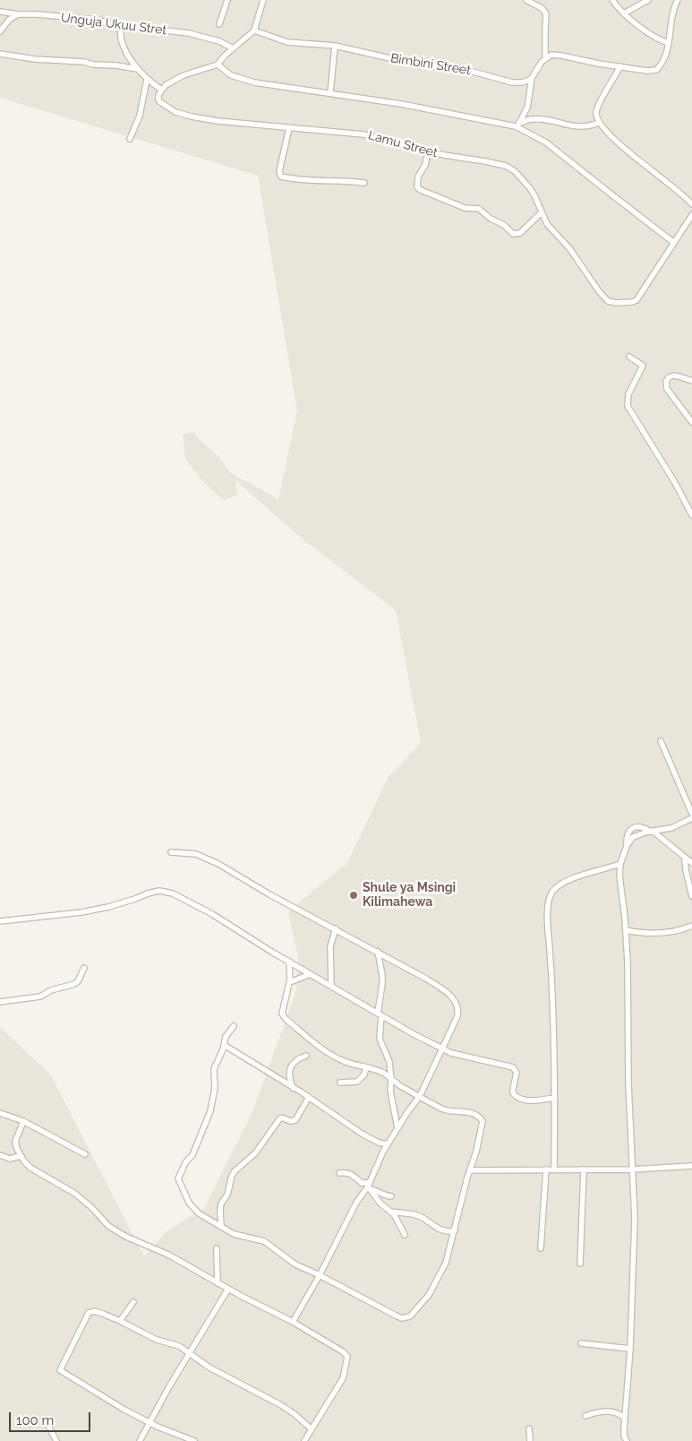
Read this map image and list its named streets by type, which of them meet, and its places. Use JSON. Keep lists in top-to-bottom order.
{
  "streets": {
    "street": ["Unguja Ukuu Stret", "Bimbini Street", "Lamu Street"]
  },
  "places": ["Shule ya Msingi Kilimahewa"],
  "scale_bar": "100 m"
}
